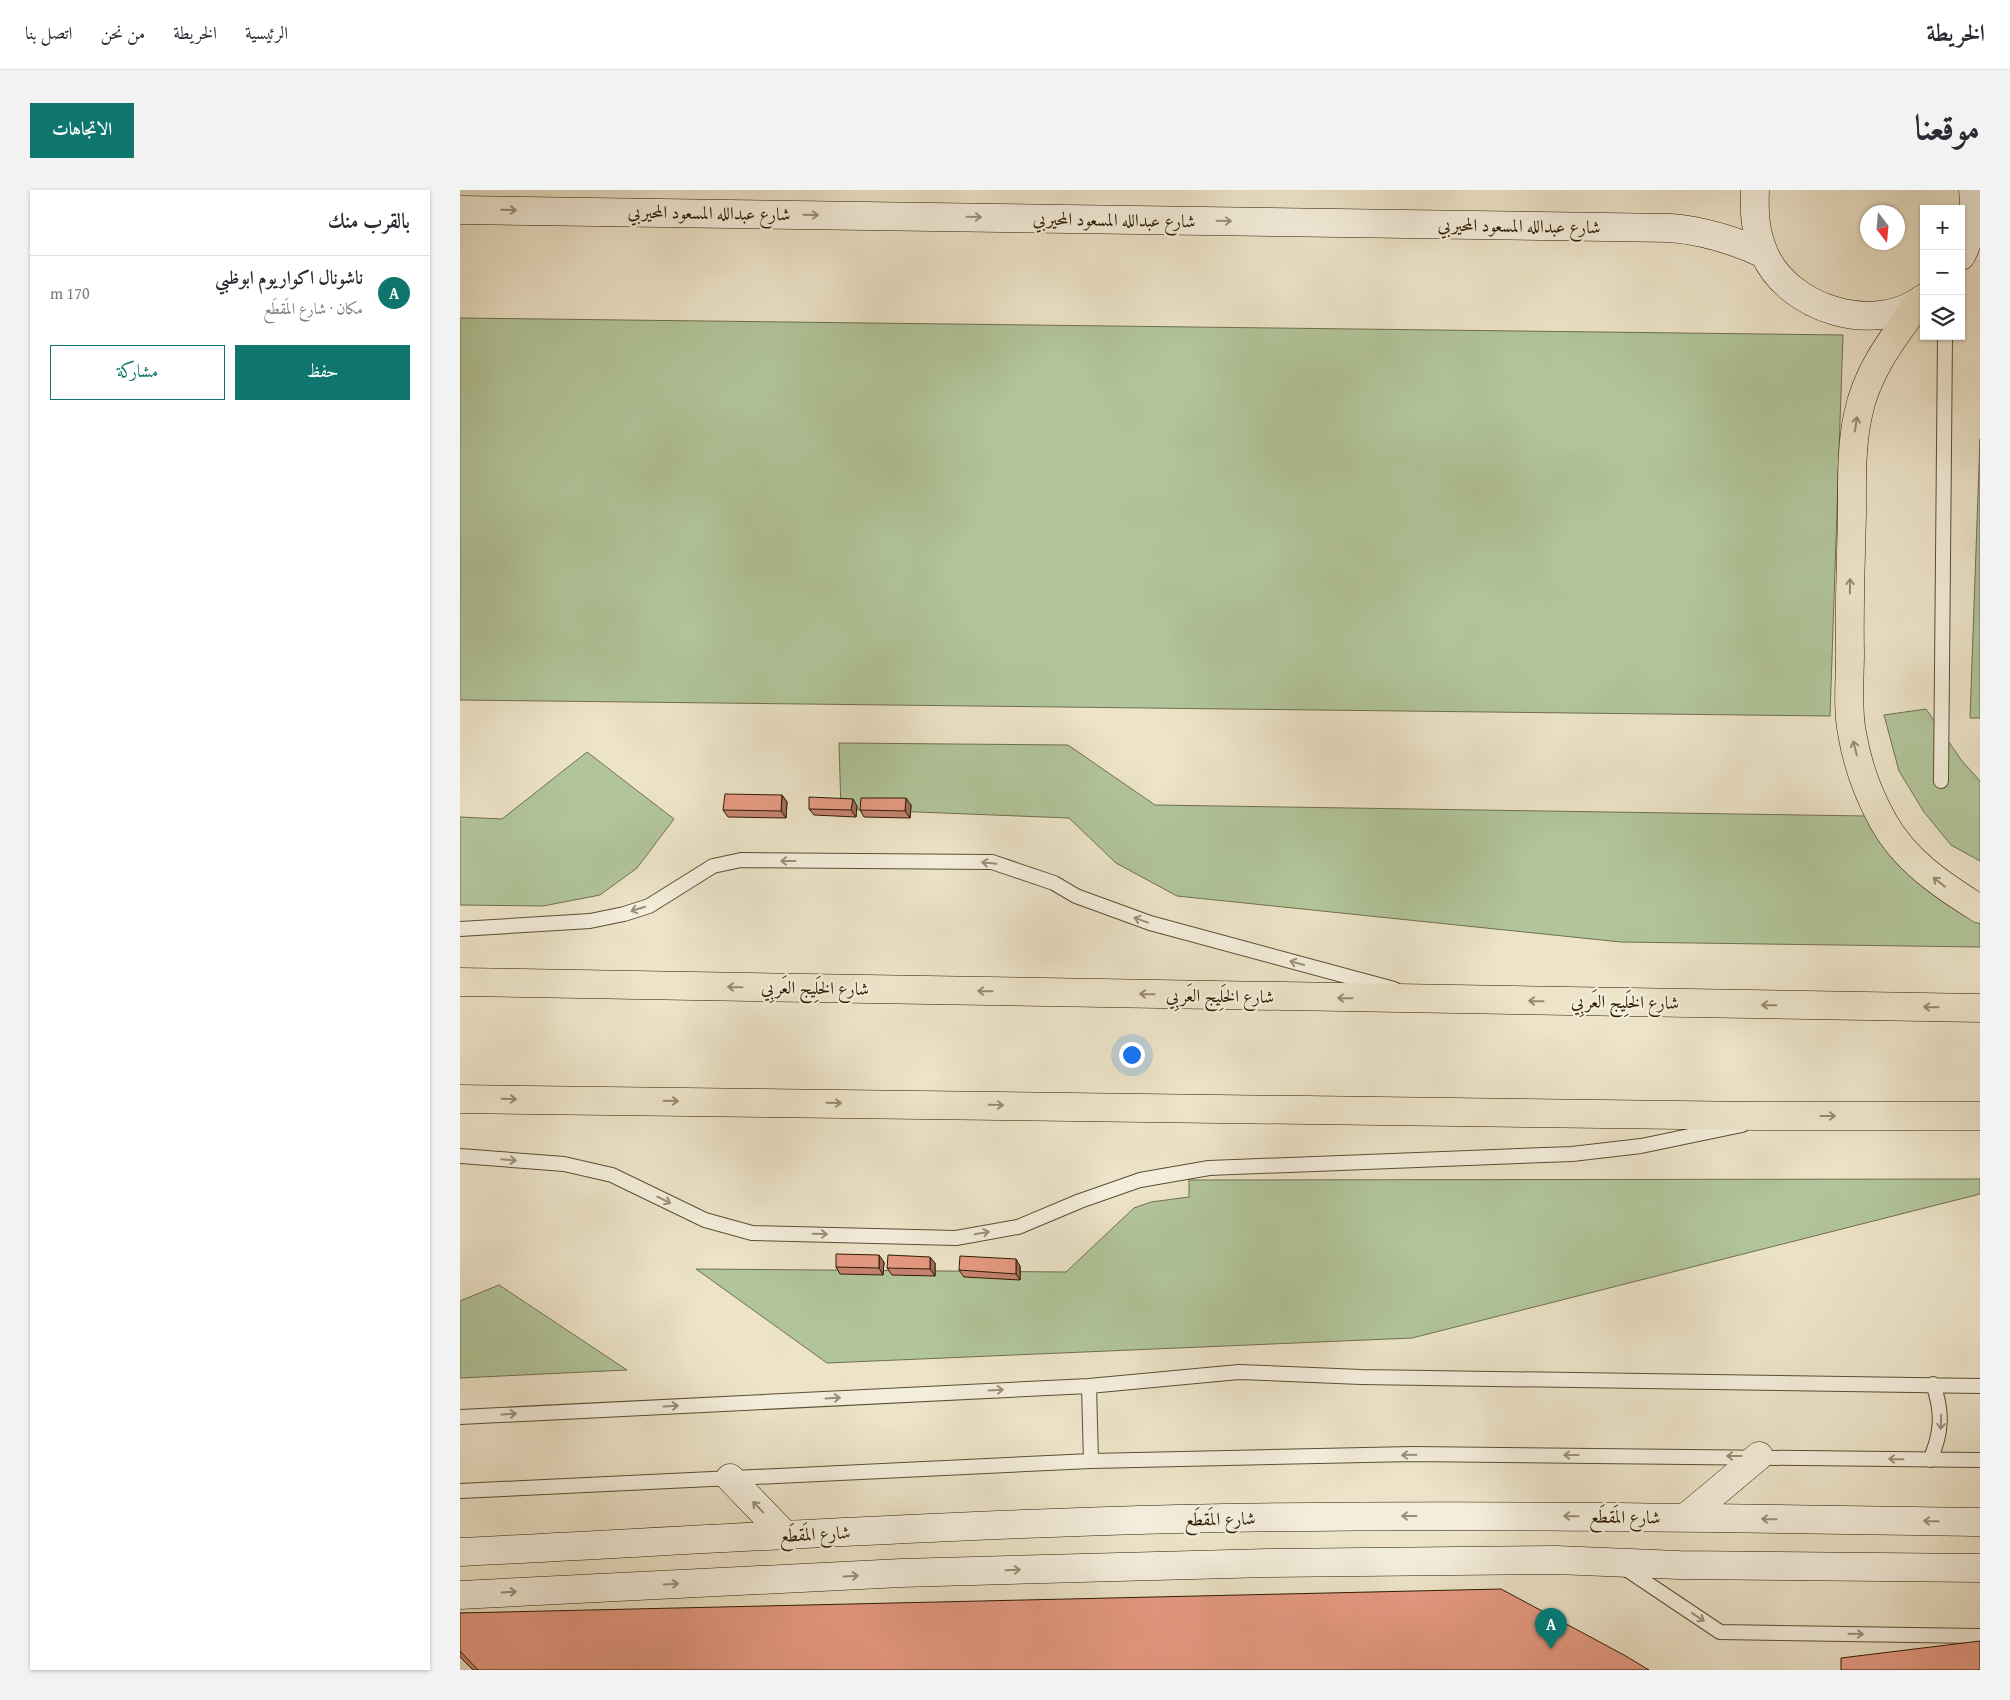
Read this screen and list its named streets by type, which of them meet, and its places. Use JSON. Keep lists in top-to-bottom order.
{
  "streets": {
    "highway": ["شارع الخَلِيج العَربِي"],
    "street": ["شارع عبدالله المسعود المحيربي", "شارع المَقطَع"]
  },
  "one_way": ["شارع عبدالله المسعود المحيربي"],
  "north": "bottom",
  "page": {
    "header": "الخريطة",
    "nav": [
      "الرئيسية",
      "الخريطة",
      "من نحن",
      "اتصل بنا"
    ],
    "title": "موقعنا",
    "buttons": [
      "الاتجاهات",
      ["حفظ", "مشاركة"]
    ],
    "heading": "بالقرب منك",
    "map_buttons": ["+", "−"],
    "list": [
      {
        "mark": "A",
        "name": "ناشونال اكواريوم ابوظبي",
        "note": "مكان · شارع المَقطَع",
        "value": "170 m"
      }
    ],
    "pins": "A"
  }
}
